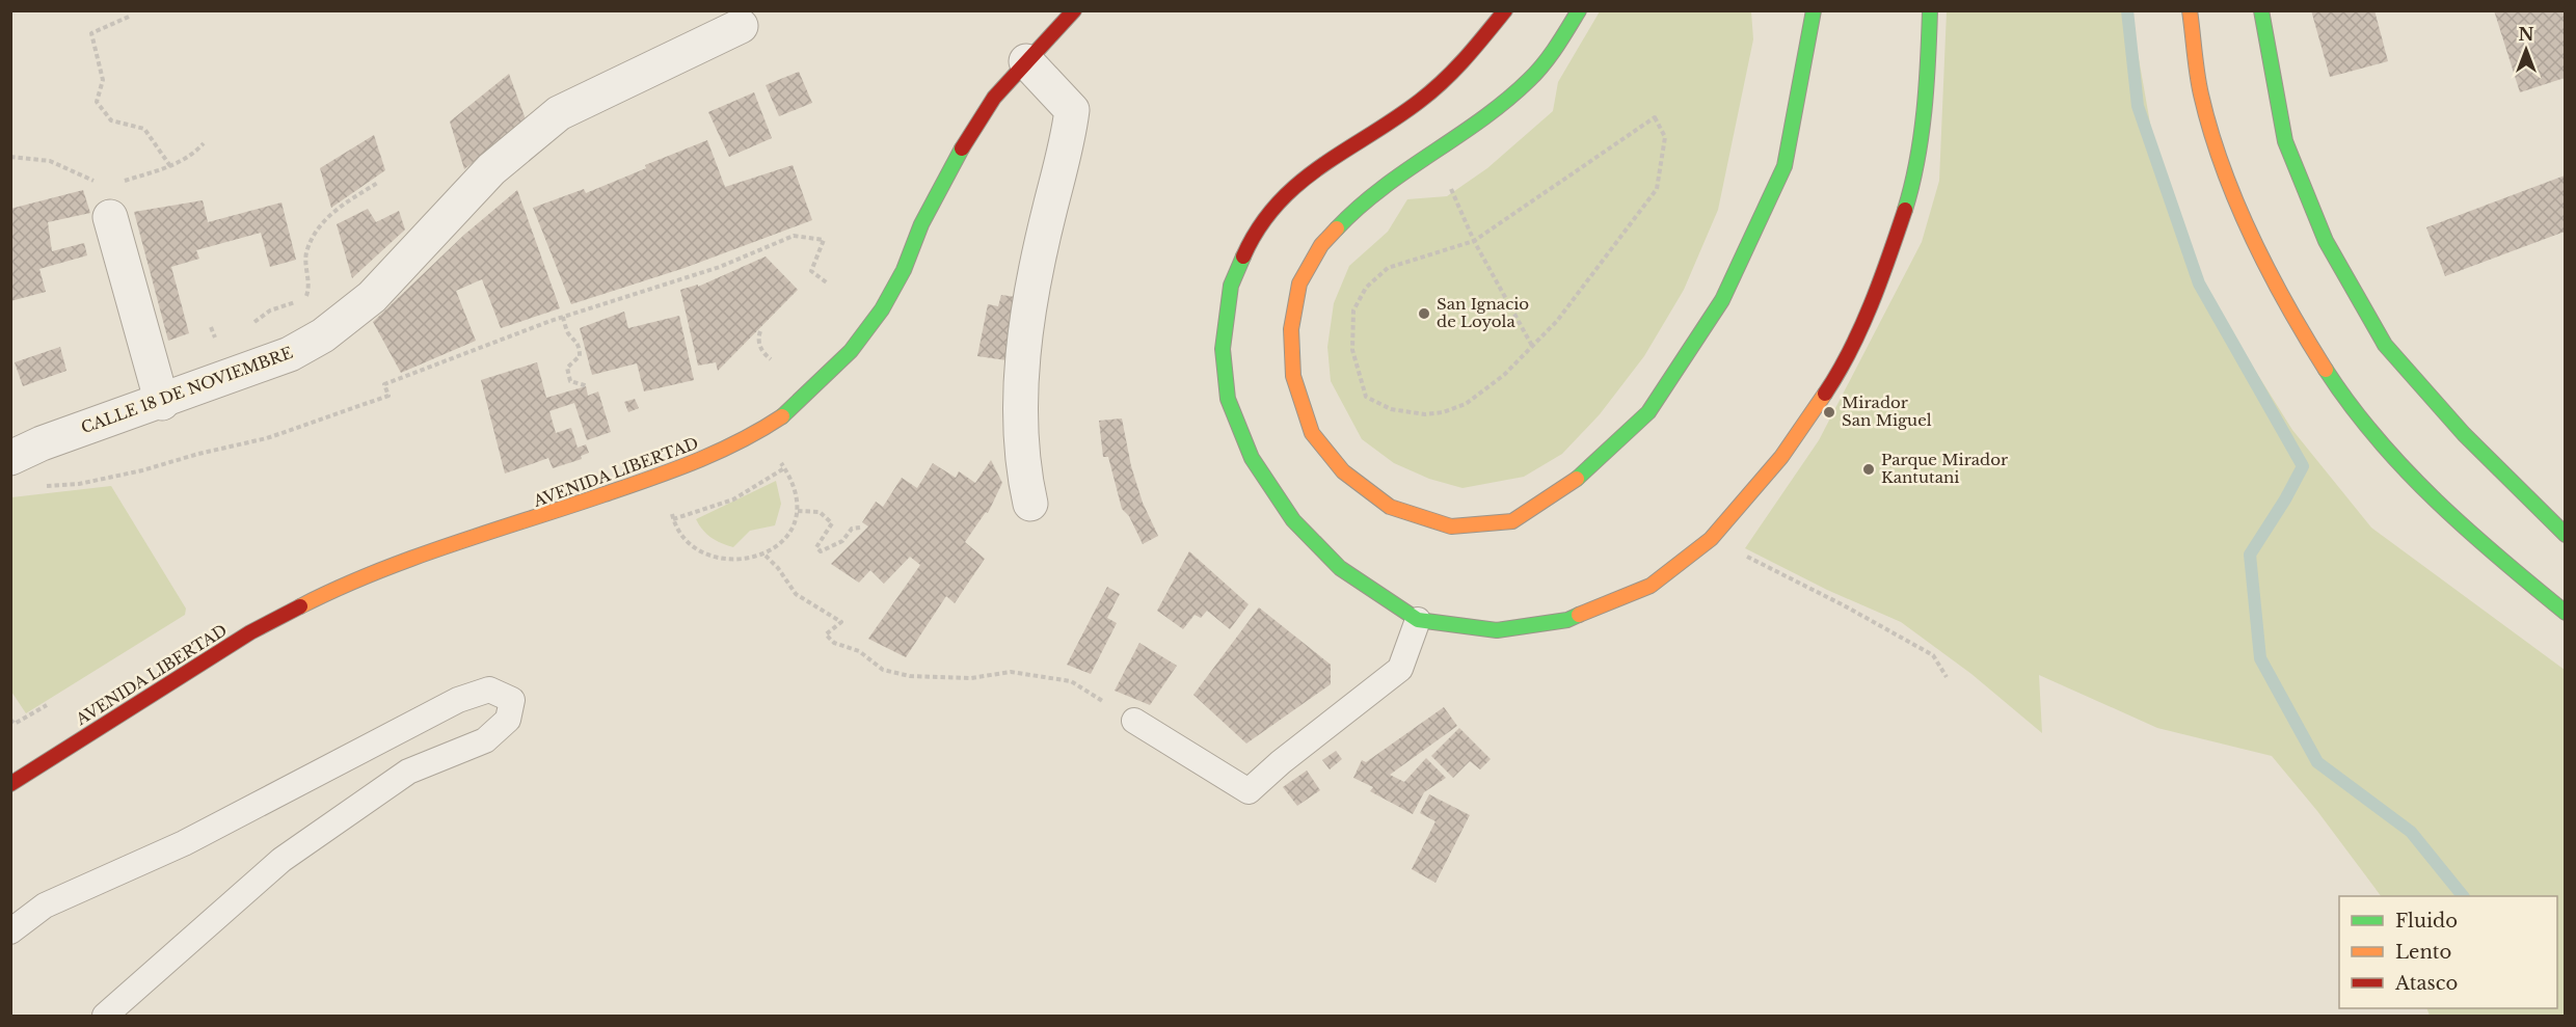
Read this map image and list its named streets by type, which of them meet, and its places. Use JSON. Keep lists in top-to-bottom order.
{
  "streets": {
    "main road": ["AVENIDA LIBERTAD"],
    "street": ["CALLE 18 DE NOVIEMBRE"]
  },
  "places": ["San Ignacio de Loyola", "Mirador San Miguel", "Parque Mirador Kantutani"],
  "legend": ["Fluido", "Lento", "Atasco"],
  "north": "top"
}
